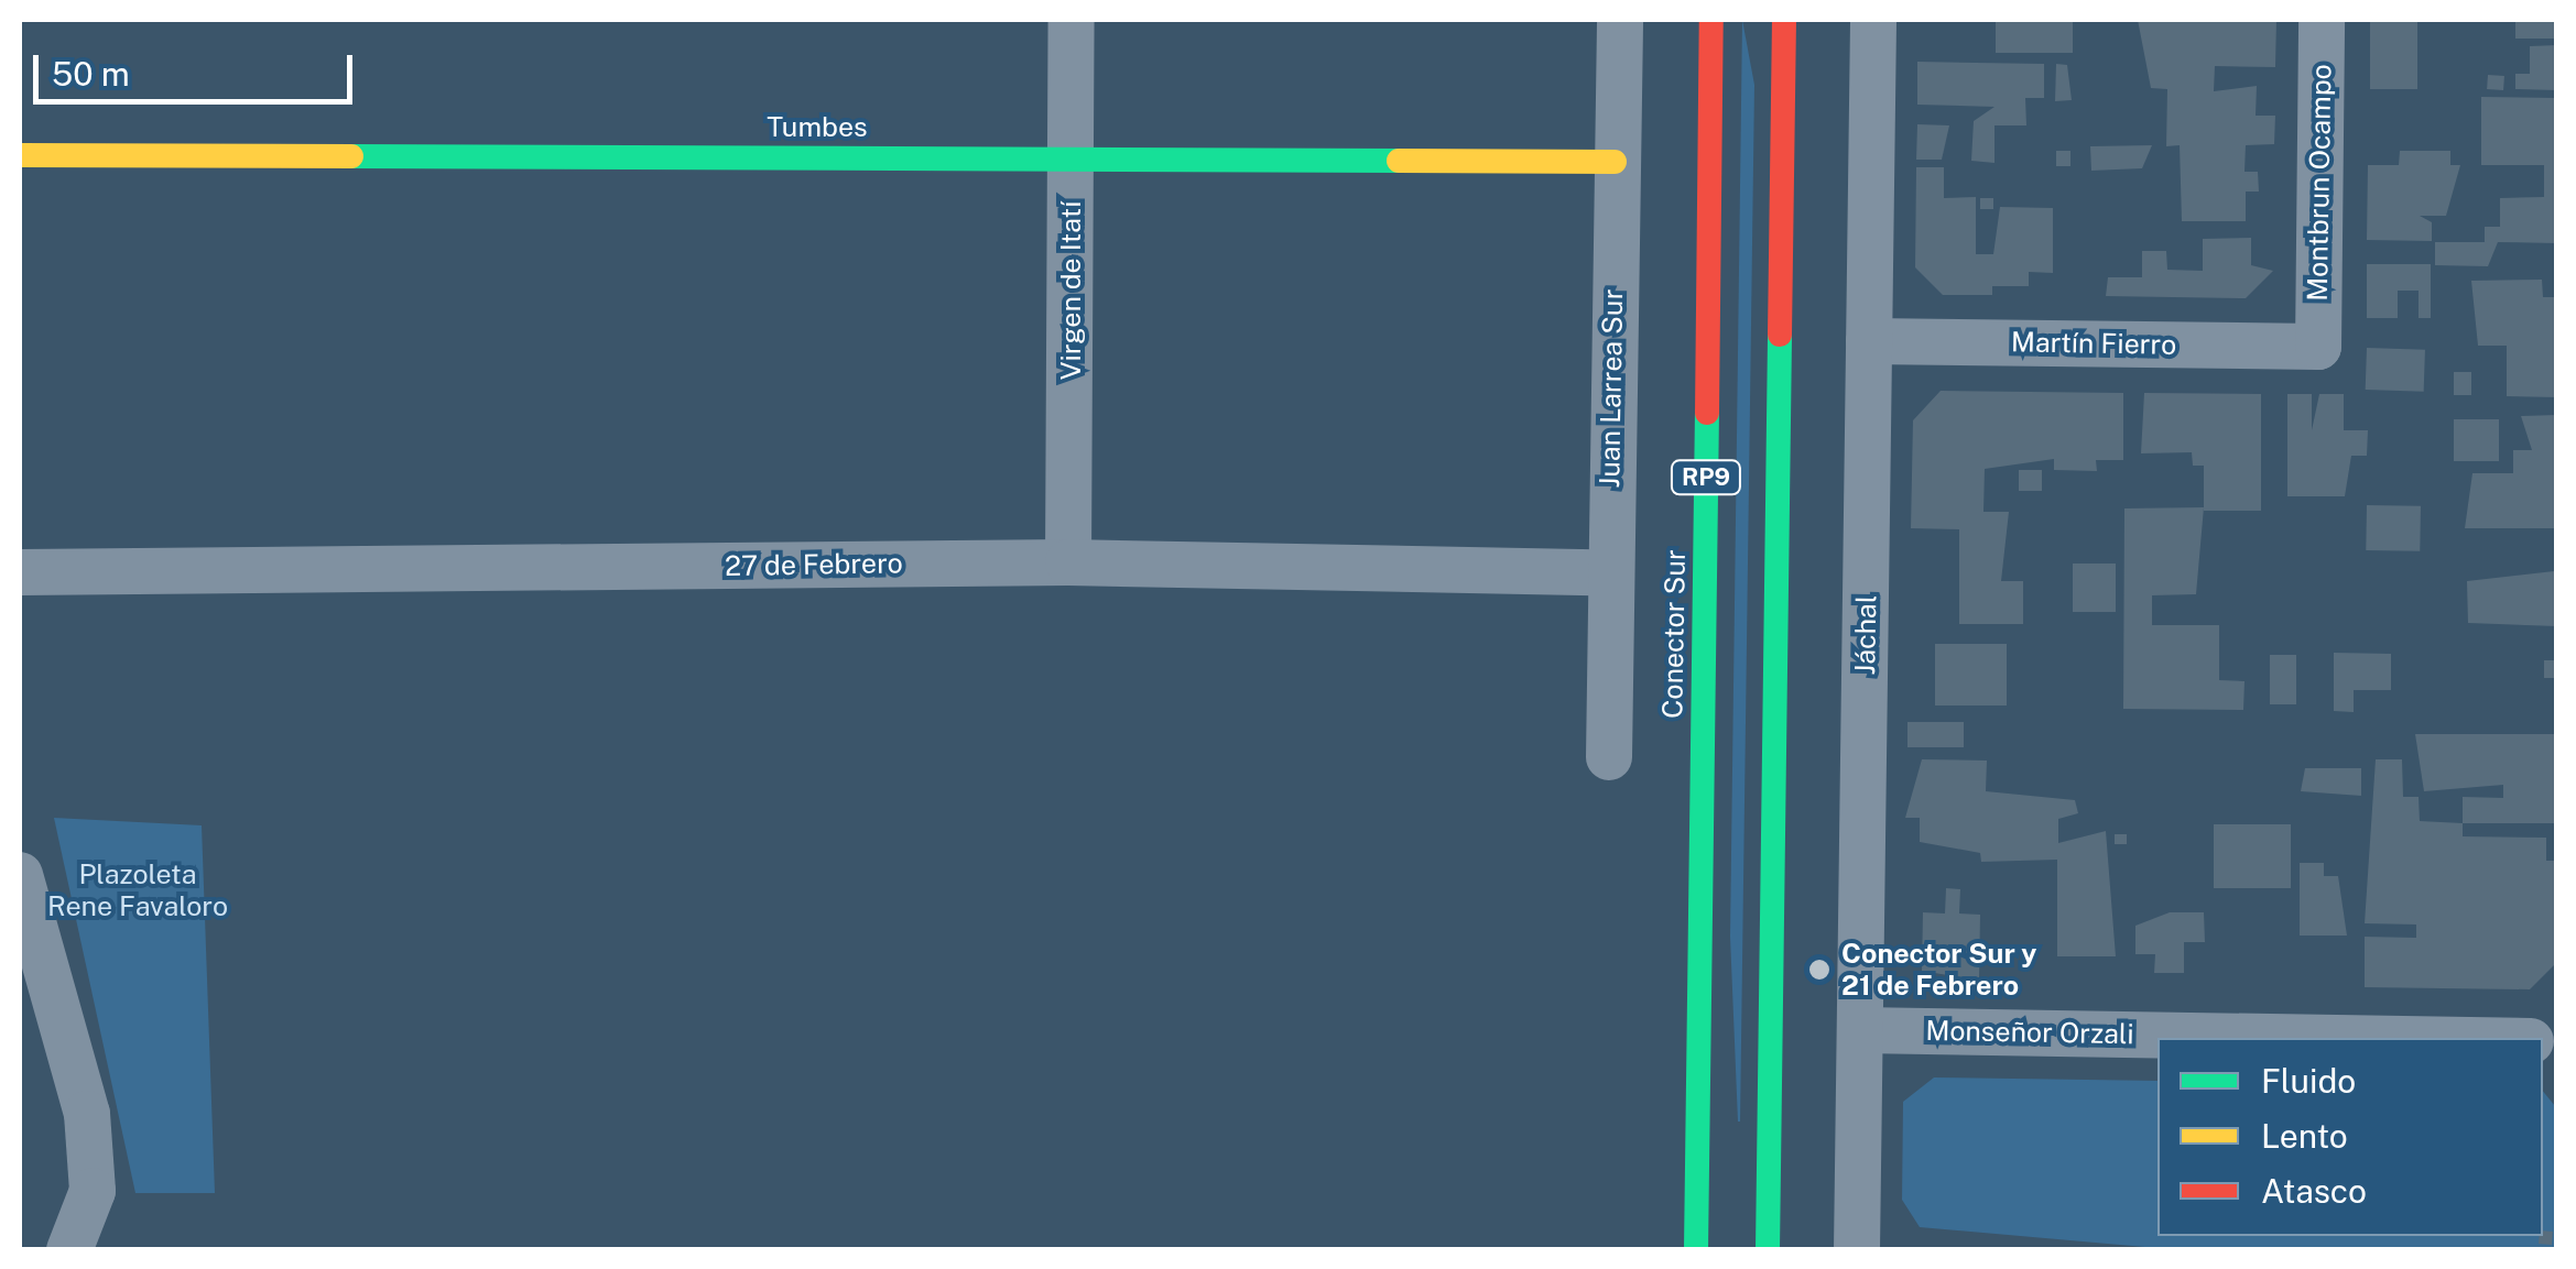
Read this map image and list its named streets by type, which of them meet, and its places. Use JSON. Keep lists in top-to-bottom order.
{
  "streets": {
    "main road": ["Tumbes", "RP9", "Conector Sur"],
    "street": [
      "Montbrun Ocampo",
      "Virgen de Itatí",
      "Martín Fierro",
      "Juan Larrea Sur",
      "27 de Febrero",
      "Jáchal",
      "Monseñor Orzali"
    ]
  },
  "crossings": [
    ["Tumbes", "Virgen de Itatí"],
    ["Tumbes", "Juan Larrea Sur"],
    ["Montbrun Ocampo", "Martín Fierro"],
    ["Virgen de Itatí", "27 de Febrero"],
    ["Martín Fierro", "Jáchal"],
    ["Juan Larrea Sur", "27 de Febrero"],
    ["Jáchal", "Monseñor Orzali"]
  ],
  "parks": ["Plazoleta Rene Favaloro"],
  "places": ["Conector Sur y 21 de Febrero"],
  "legend": ["Fluido", "Lento", "Atasco"],
  "scale_bar": "50 m"
}
